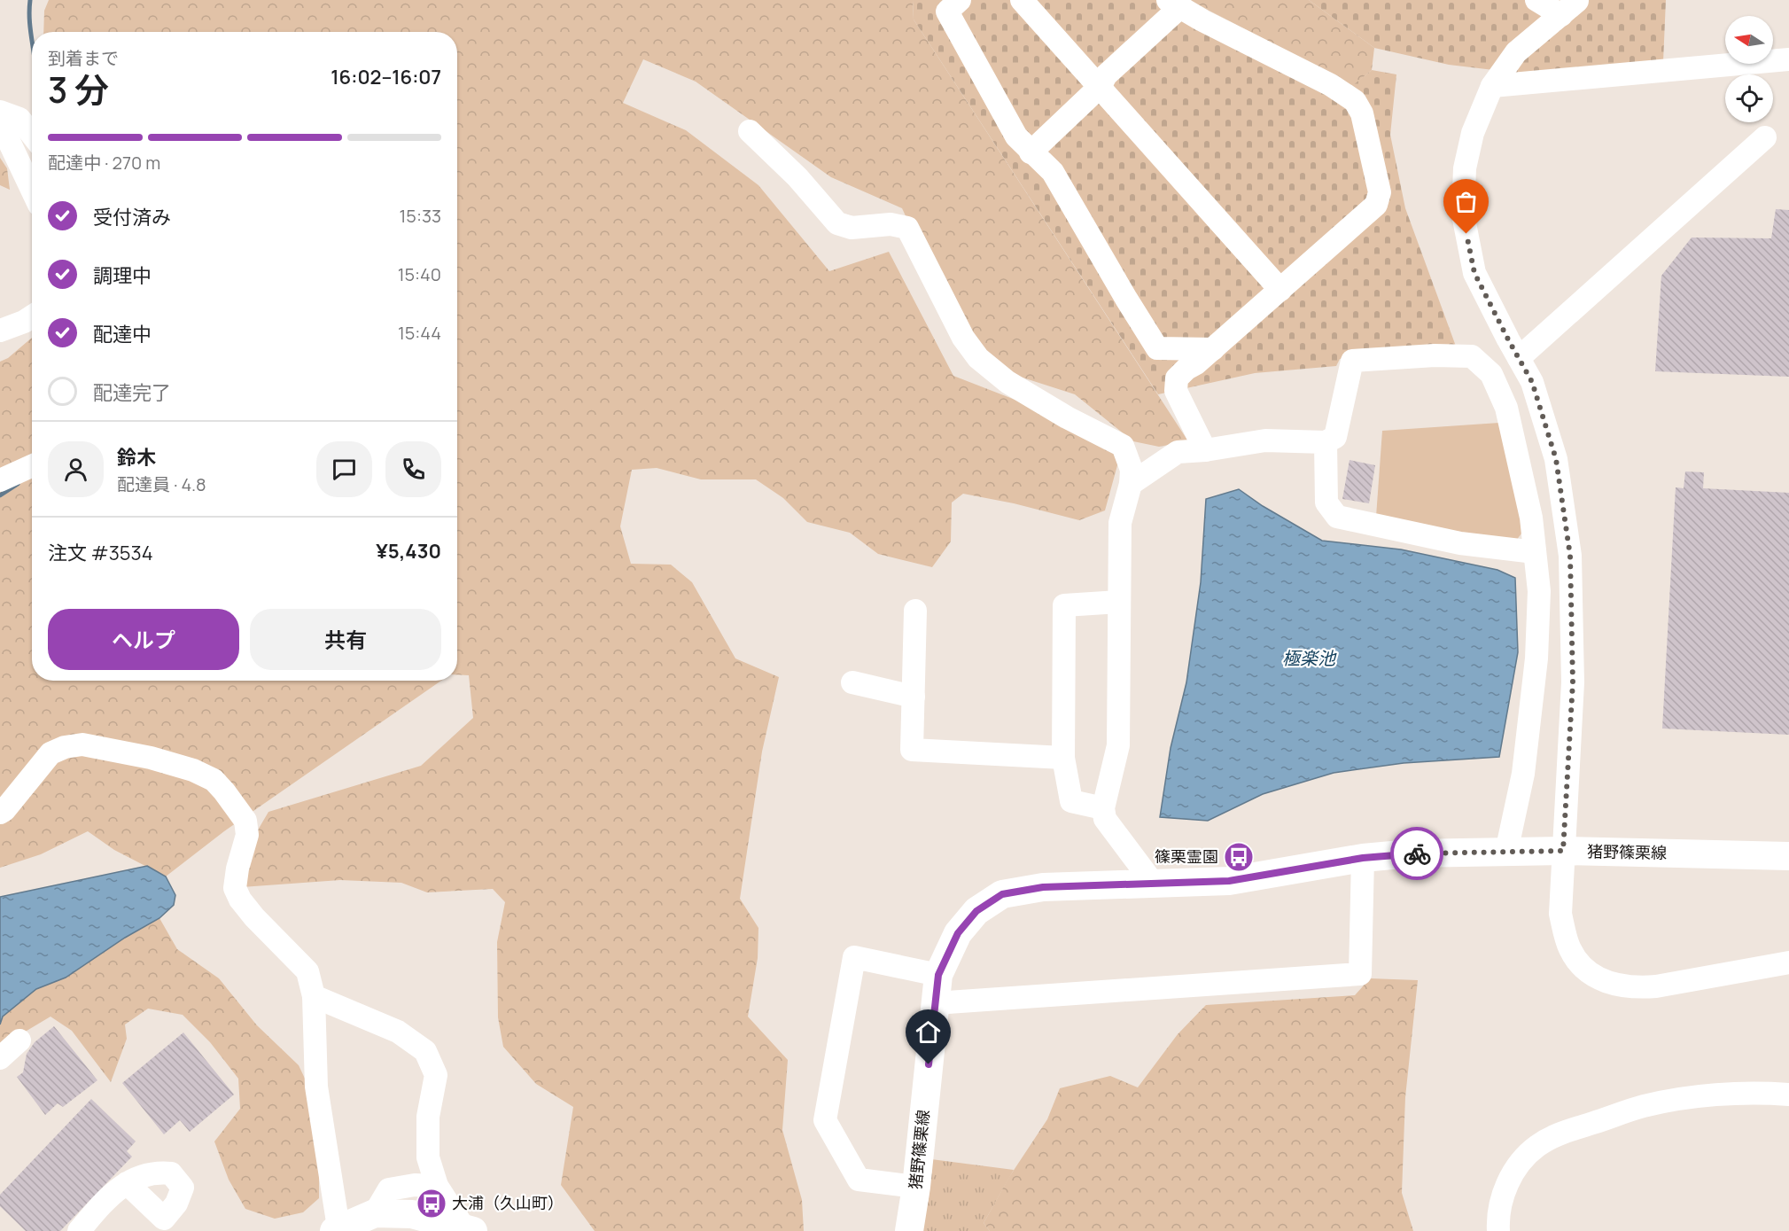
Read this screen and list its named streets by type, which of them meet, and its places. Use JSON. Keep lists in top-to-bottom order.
{
  "streets": {
    "main road": ["猪野篠栗線"]
  },
  "water": ["極楽池"],
  "places": {
    "bus stop": ["篠栗霊園", "大浦（久山町）"]
  },
  "north": "left",
  "page": {
    "heading": ["3 分", "到着まで", "16:02–16:07"],
    "panel": [
      "鈴木",
      "配達員 · 4.8",
      "注文 #3534",
      "¥5,430"
    ],
    "bar": "配達中 · 270 m",
    "list": [
      ["受付済み", "15:33"],
      ["調理中", "15:40"],
      ["配達中", "15:44"],
      "配達完了"
    ],
    "buttons": ["ヘルプ", "共有"]
  }
}
